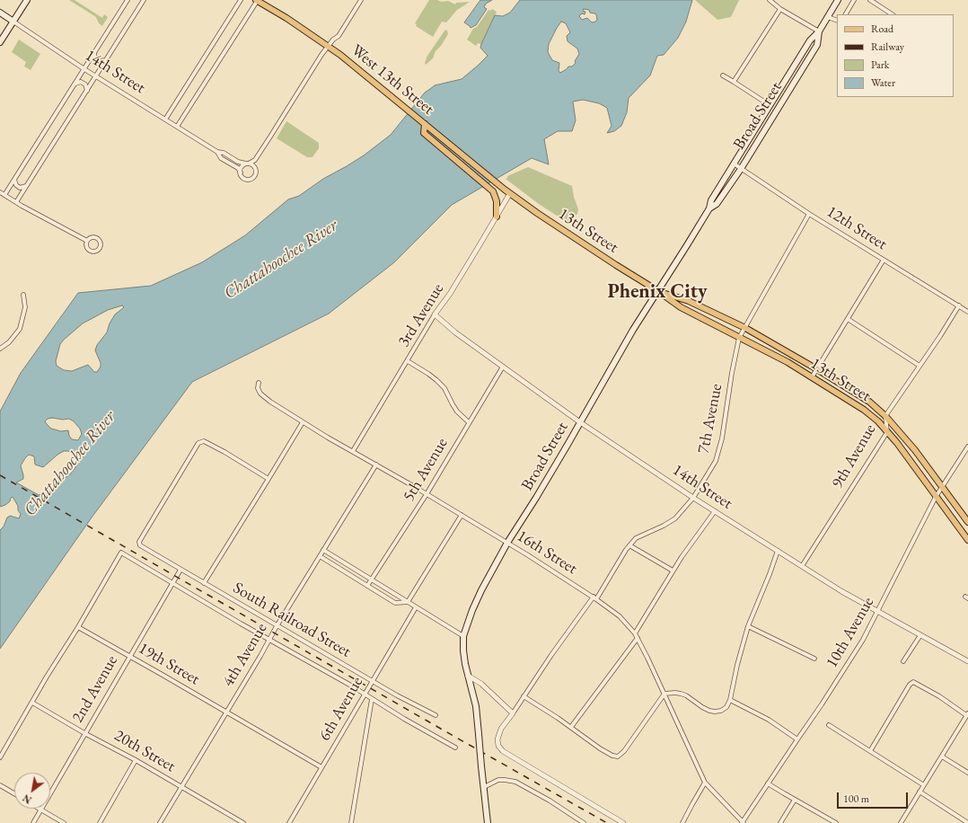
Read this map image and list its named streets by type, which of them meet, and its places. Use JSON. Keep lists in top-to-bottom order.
{
  "streets": {
    "main road": [
      "14th Street",
      "West 13th Street",
      "Broad Street",
      "13th Street"
    ],
    "street": [
      "12th Street",
      "3rd Avenue",
      "7th Avenue",
      "9th Avenue",
      "5th Avenue",
      "16th Street",
      "South Railroad Street",
      "10th Avenue",
      "4th Avenue",
      "19th Street",
      "2nd Avenue",
      "6th Avenue",
      "20th Street"
    ]
  },
  "crossings": [
    ["14th Street", "Broad Street"],
    ["14th Street", "3rd Avenue"],
    ["14th Street", "7th Avenue"],
    ["14th Street", "9th Avenue"],
    ["14th Street", "5th Avenue"],
    ["14th Street", "10th Avenue"],
    ["West 13th Street", "13th Street"],
    ["West 13th Street", "3rd Avenue"],
    ["Broad Street", "12th Street"],
    ["Broad Street", "13th Street"],
    ["Broad Street", "16th Street"],
    ["12th Street", "7th Avenue"],
    ["12th Street", "9th Avenue"],
    ["13th Street", "3rd Avenue"],
    ["13th Street", "7th Avenue"],
    ["13th Street", "9th Avenue"],
    ["13th Street", "10th Avenue"],
    ["3rd Avenue", "16th Street"],
    ["7th Avenue", "16th Street"],
    ["5th Avenue", "16th Street"],
    ["16th Street", "10th Avenue"],
    ["16th Street", "4th Avenue"],
    ["South Railroad Street", "4th Avenue"],
    ["South Railroad Street", "2nd Avenue"],
    ["South Railroad Street", "6th Avenue"],
    ["4th Avenue", "19th Street"],
    ["4th Avenue", "20th Street"],
    ["19th Street", "2nd Avenue"],
    ["19th Street", "6th Avenue"],
    ["2nd Avenue", "20th Street"]
  ],
  "districts": ["Phenix City"],
  "water": ["Chattahoochee River"],
  "legend": [
    "Road",
    "Railway",
    "Park",
    "Water"
  ],
  "scale_bar": "100 m",
  "north": "bottom left"
}
